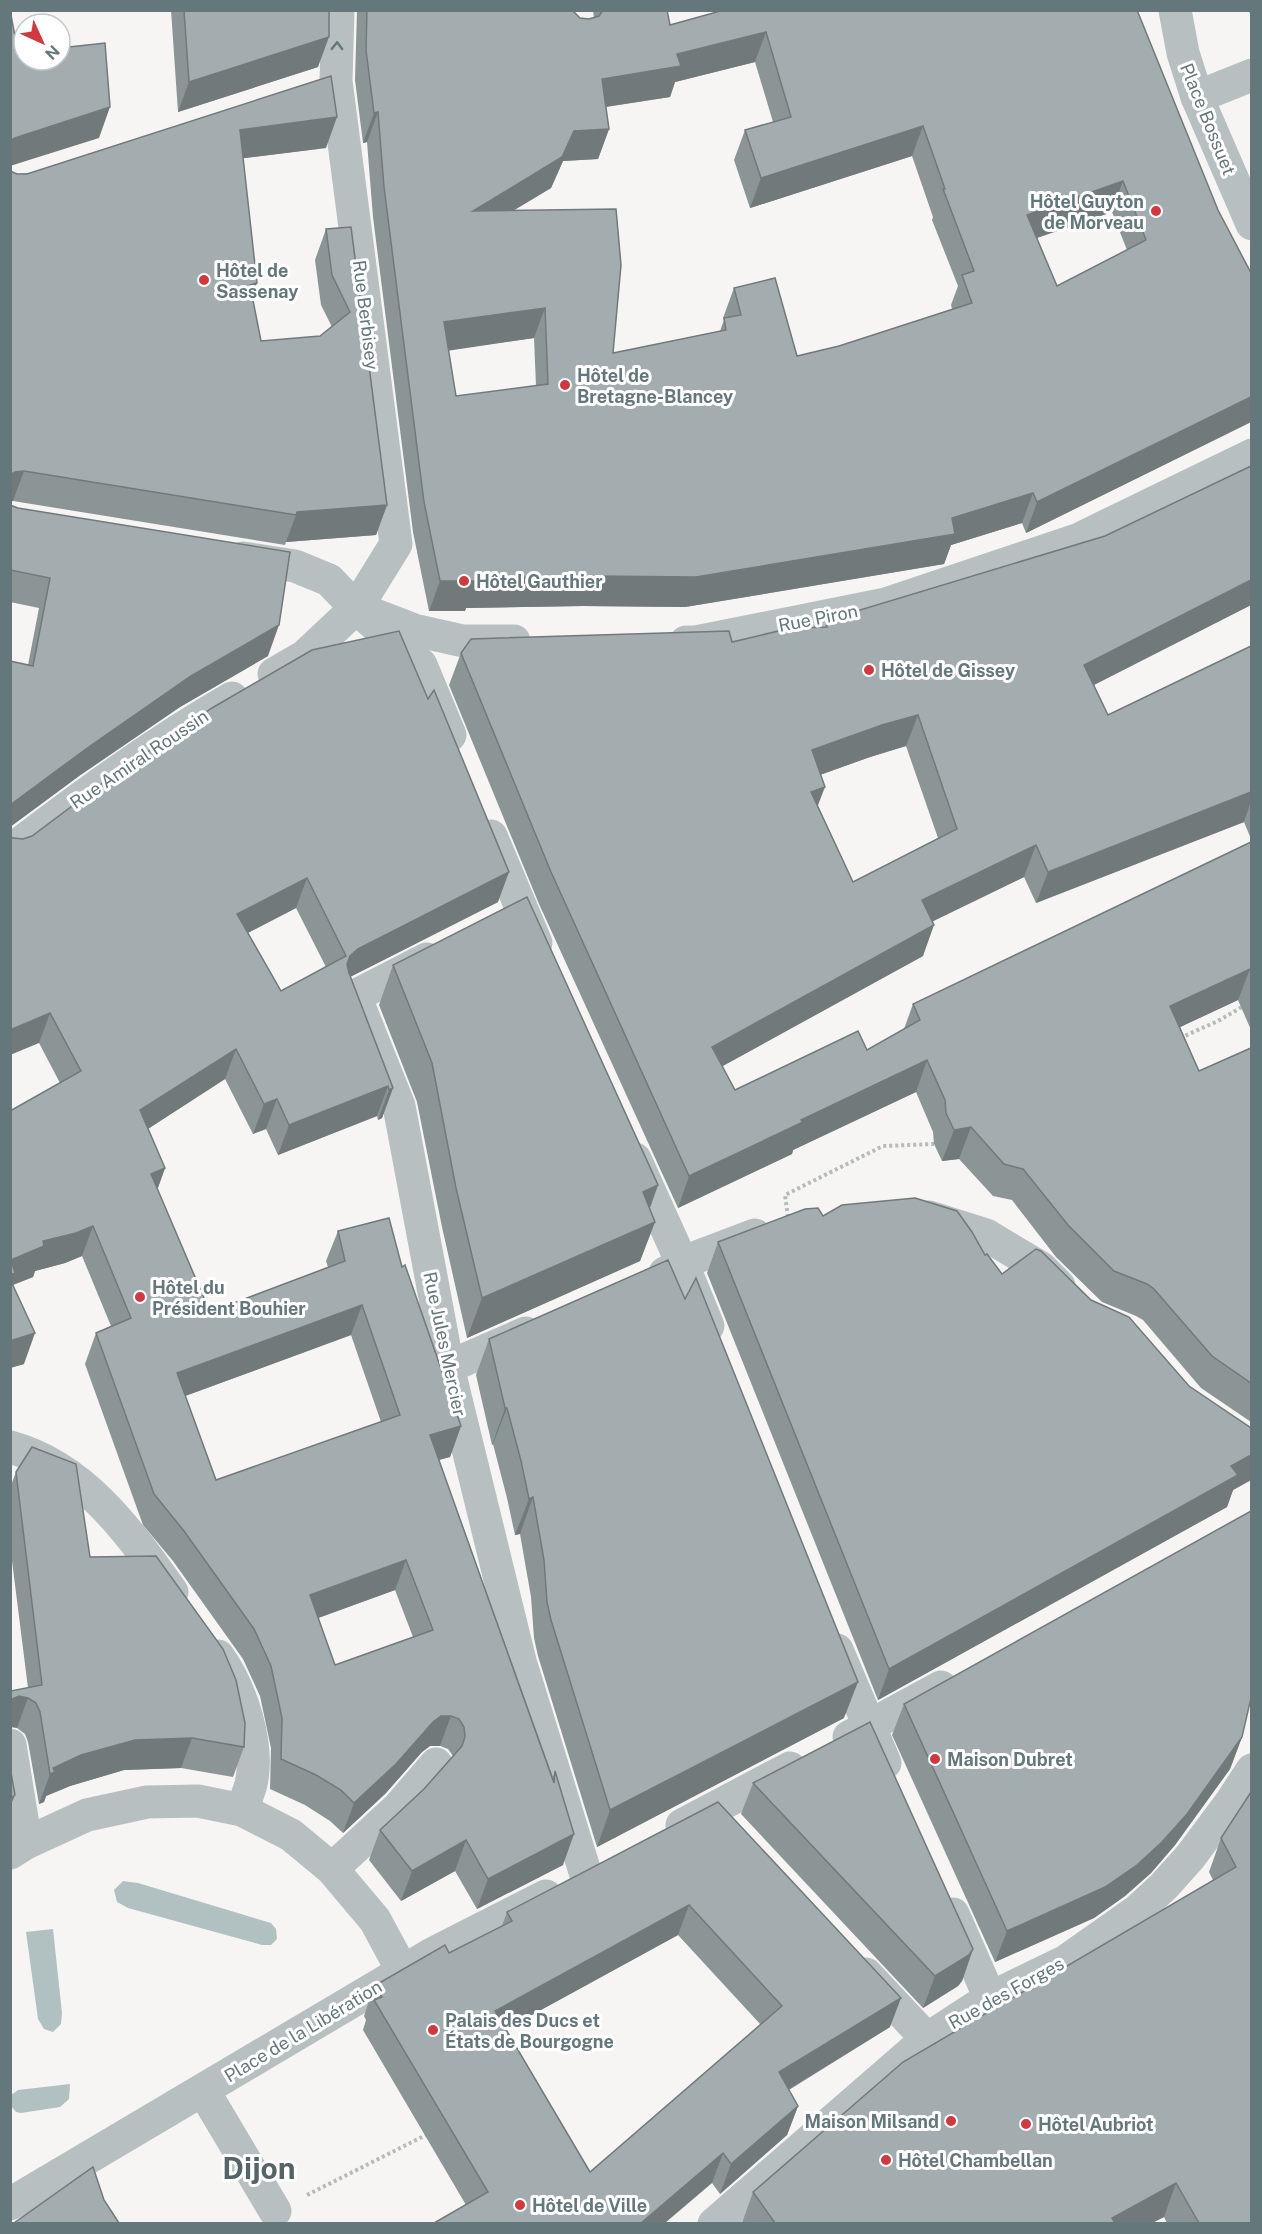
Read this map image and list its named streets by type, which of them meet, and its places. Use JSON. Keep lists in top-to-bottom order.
{
  "streets": {
    "street": [
      "Place Bossuet",
      "Rue Berbisey",
      "Rue Piron",
      "Rue Amiral Roussin",
      "Rue Jules Mercier",
      "Rue des Forges",
      "Place de la Libération"
    ]
  },
  "crossings": [
    ["Rue Berbisey", "Rue Amiral Roussin"],
    ["Rue Jules Mercier", "Place de la Libération"]
  ],
  "one_way": ["Rue Berbisey"],
  "districts": ["Dijon"],
  "places": [
    "Hôtel Guyton de Morveau",
    "Hôtel de Sassenay",
    "Hôtel de Bretagne-Blancey",
    "Hôtel Gauthier",
    "Hôtel de Gissey",
    "Hôtel du Président Bouhier",
    "Maison Dubret",
    "Palais des Ducs et États de Bourgogne",
    "Maison Milsand",
    "Hôtel Aubriot",
    "Hôtel Chambellan",
    "Hôtel de Ville"
  ],
  "north": "bottom right"
}
